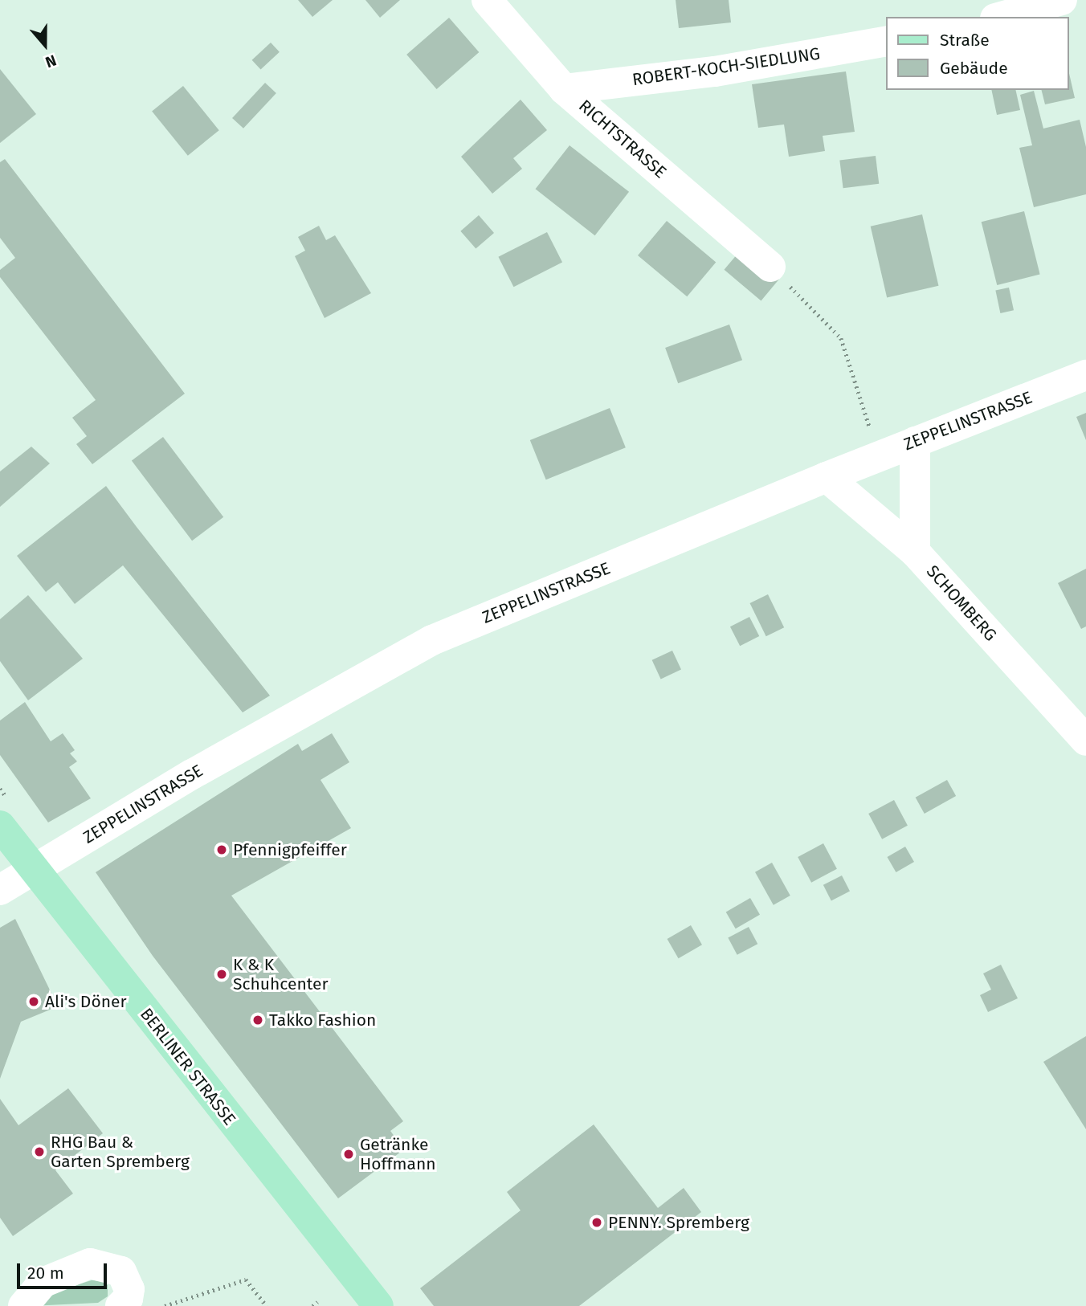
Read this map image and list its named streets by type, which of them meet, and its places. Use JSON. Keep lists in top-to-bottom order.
{
  "streets": {
    "main road": ["BERLINER STRASSE"],
    "street": [
      "ROBERT-KOCH-SIEDLUNG",
      "RICHTSTRASSE",
      "ZEPPELINSTRASSE",
      "SCHOMBERG"
    ]
  },
  "crossings": [
    ["ROBERT-KOCH-SIEDLUNG", "RICHTSTRASSE"],
    ["ZEPPELINSTRASSE", "SCHOMBERG"],
    ["ZEPPELINSTRASSE", "BERLINER STRASSE"]
  ],
  "places": [
    "Pfennigpfeiffer",
    "K & K Schuhcenter",
    "Ali's Döner",
    "Takko Fashion",
    "RHG Bau & Garten Spremberg",
    "Getränke Hoffmann",
    "PENNY. Spremberg"
  ],
  "legend": ["Straße", "Gebäude"],
  "scale_bar": "20 m",
  "north": "bottom"
}
